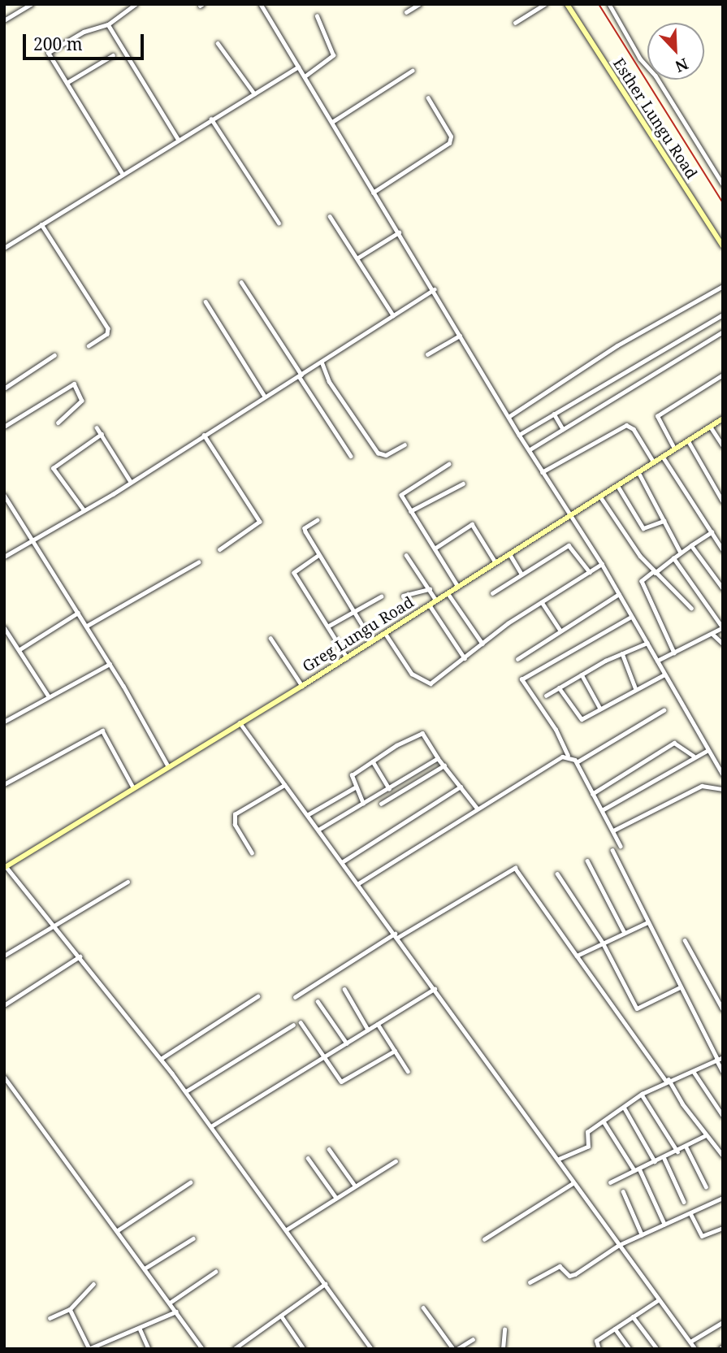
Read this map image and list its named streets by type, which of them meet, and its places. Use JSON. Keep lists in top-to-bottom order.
{
  "streets": {
    "street": ["Esther Lungu Road", "Greg Lungu Road"]
  },
  "scale_bar": "200 m",
  "north": "bottom right"
}
